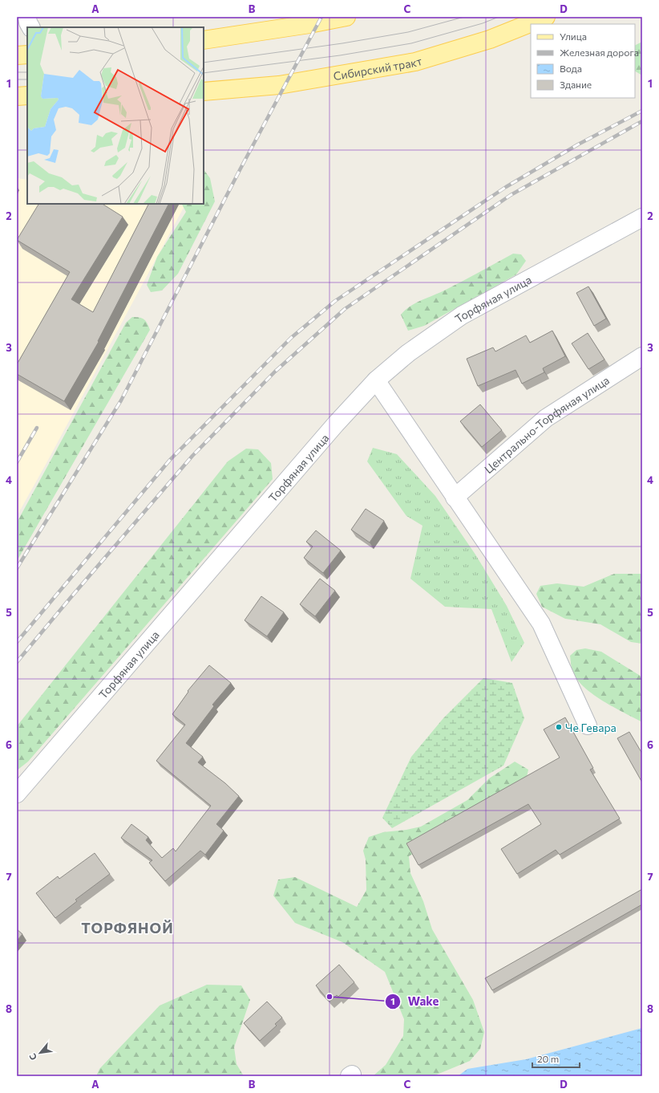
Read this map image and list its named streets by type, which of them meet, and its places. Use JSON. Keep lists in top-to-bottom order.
{
  "streets": {
    "main road": ["Сибирский тракт"],
    "street": ["Торфяная улица", "Центрально-Торфяная улица"]
  },
  "districts": ["ТОРФЯНОЙ"],
  "places": ["Че Гевара", "Wake"],
  "legend": [
    "Улица",
    "Железная дорога",
    "Вода",
    "Здание"
  ],
  "scale_bar": "20 m",
  "north": "bottom left",
  "grid": {
    "columns": [
      "A",
      "B",
      "C",
      "D"
    ],
    "rows": [
      "1",
      "2",
      "3",
      "4",
      "5",
      "6",
      "7",
      "8"
    ]
  }
}
